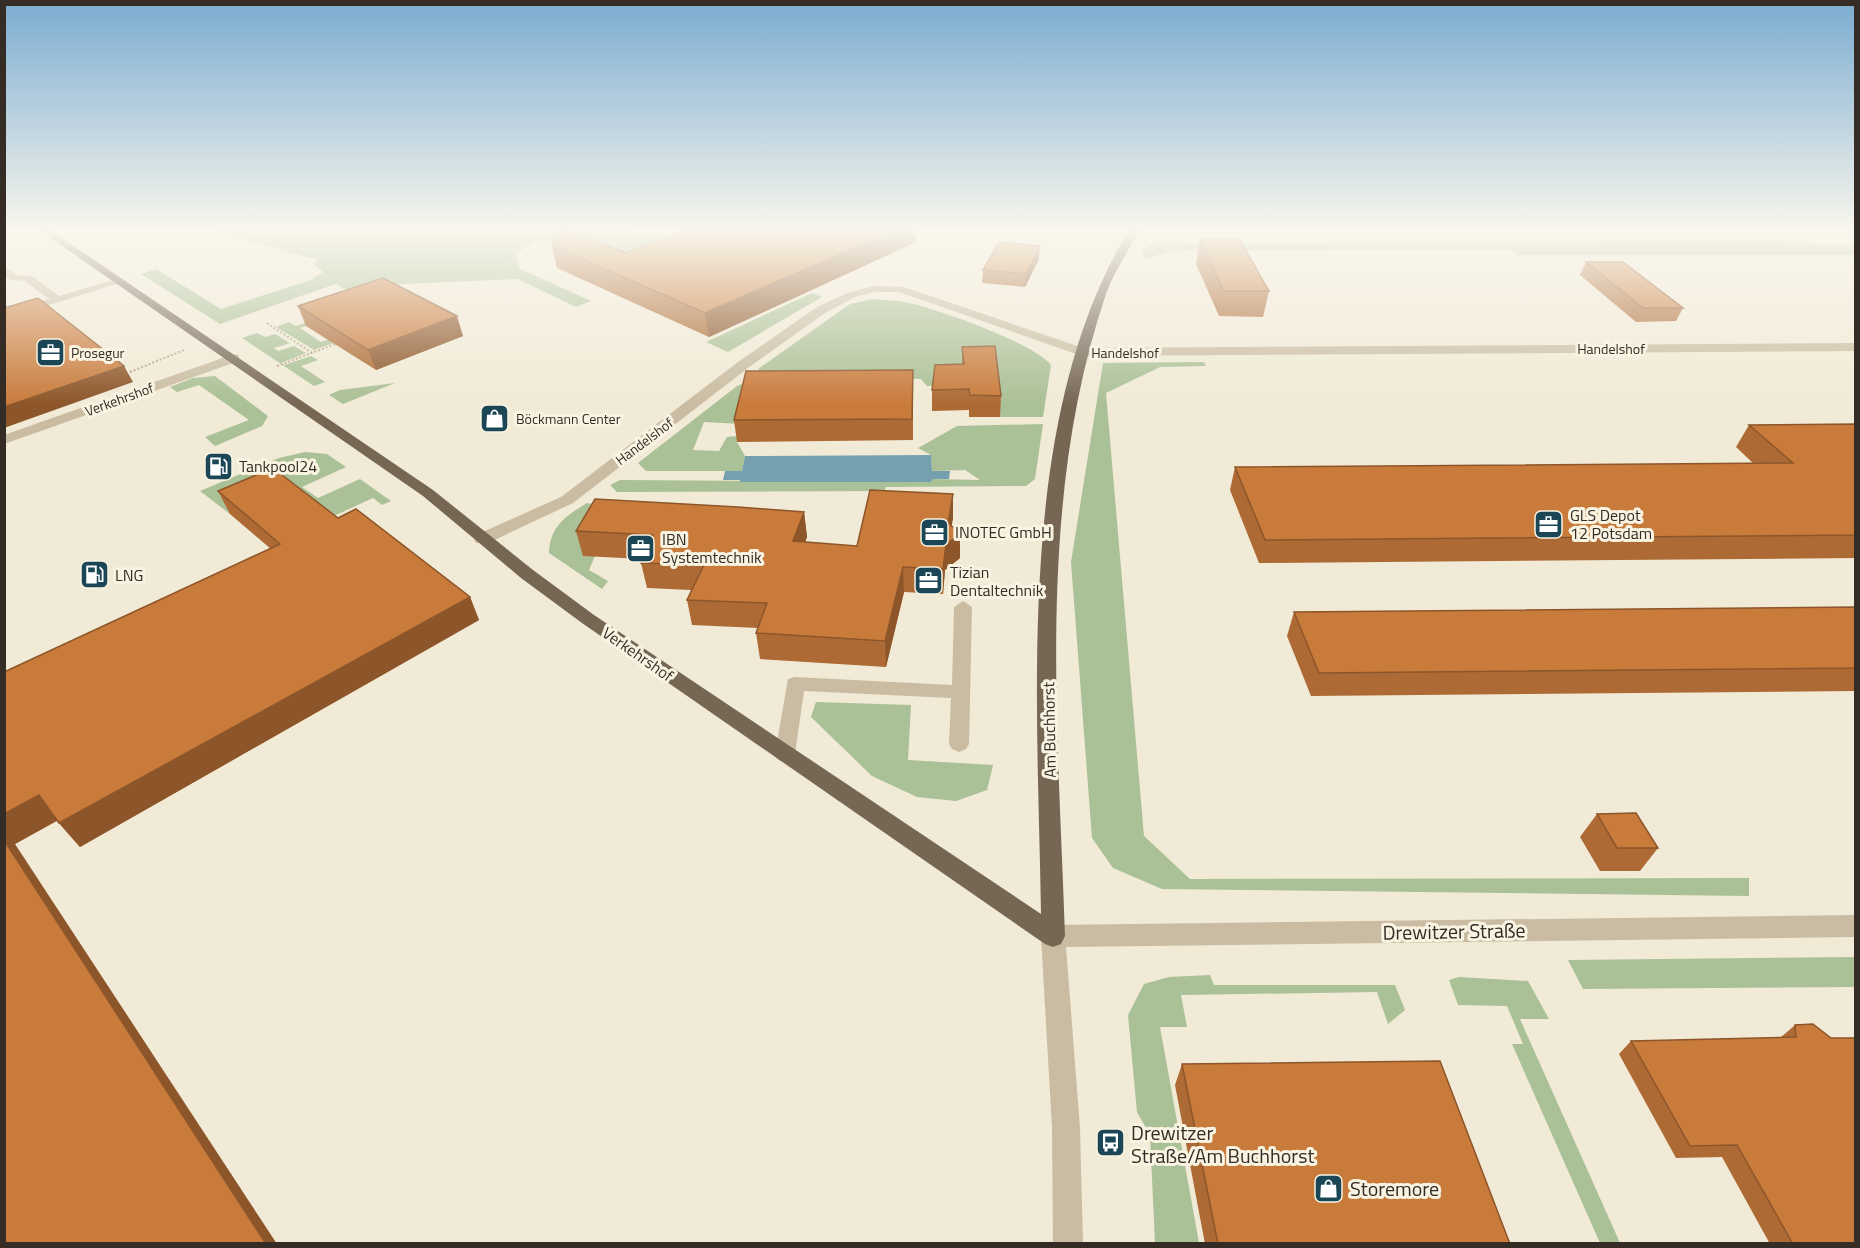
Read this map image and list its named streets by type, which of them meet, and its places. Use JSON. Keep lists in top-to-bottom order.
{
  "streets": {
    "main road": ["Verkehrshof", "Am Buchhorst"],
    "street": ["Handelshof", "Drewitzer Straße"]
  },
  "crossings": [
    ["Handelshof", "Verkehrshof"],
    ["Handelshof", "Am Buchhorst"],
    ["Verkehrshof", "Am Buchhorst"],
    ["Verkehrshof", "Drewitzer Straße"],
    ["Am Buchhorst", "Drewitzer Straße"]
  ],
  "places": {
    "office": [
      "Prosegur",
      "GLS Depot 12 Potsdam",
      "INOTEC GmbH",
      "IBN Systemtechnik",
      "Tizian Dentaltechnik"
    ],
    "shop": ["Böckmann Center", "Storemore"],
    "fuel station": ["Tankpool24", "LNG"],
    "bus stop": ["Drewitzer Straße/Am Buchhorst"]
  }
}
